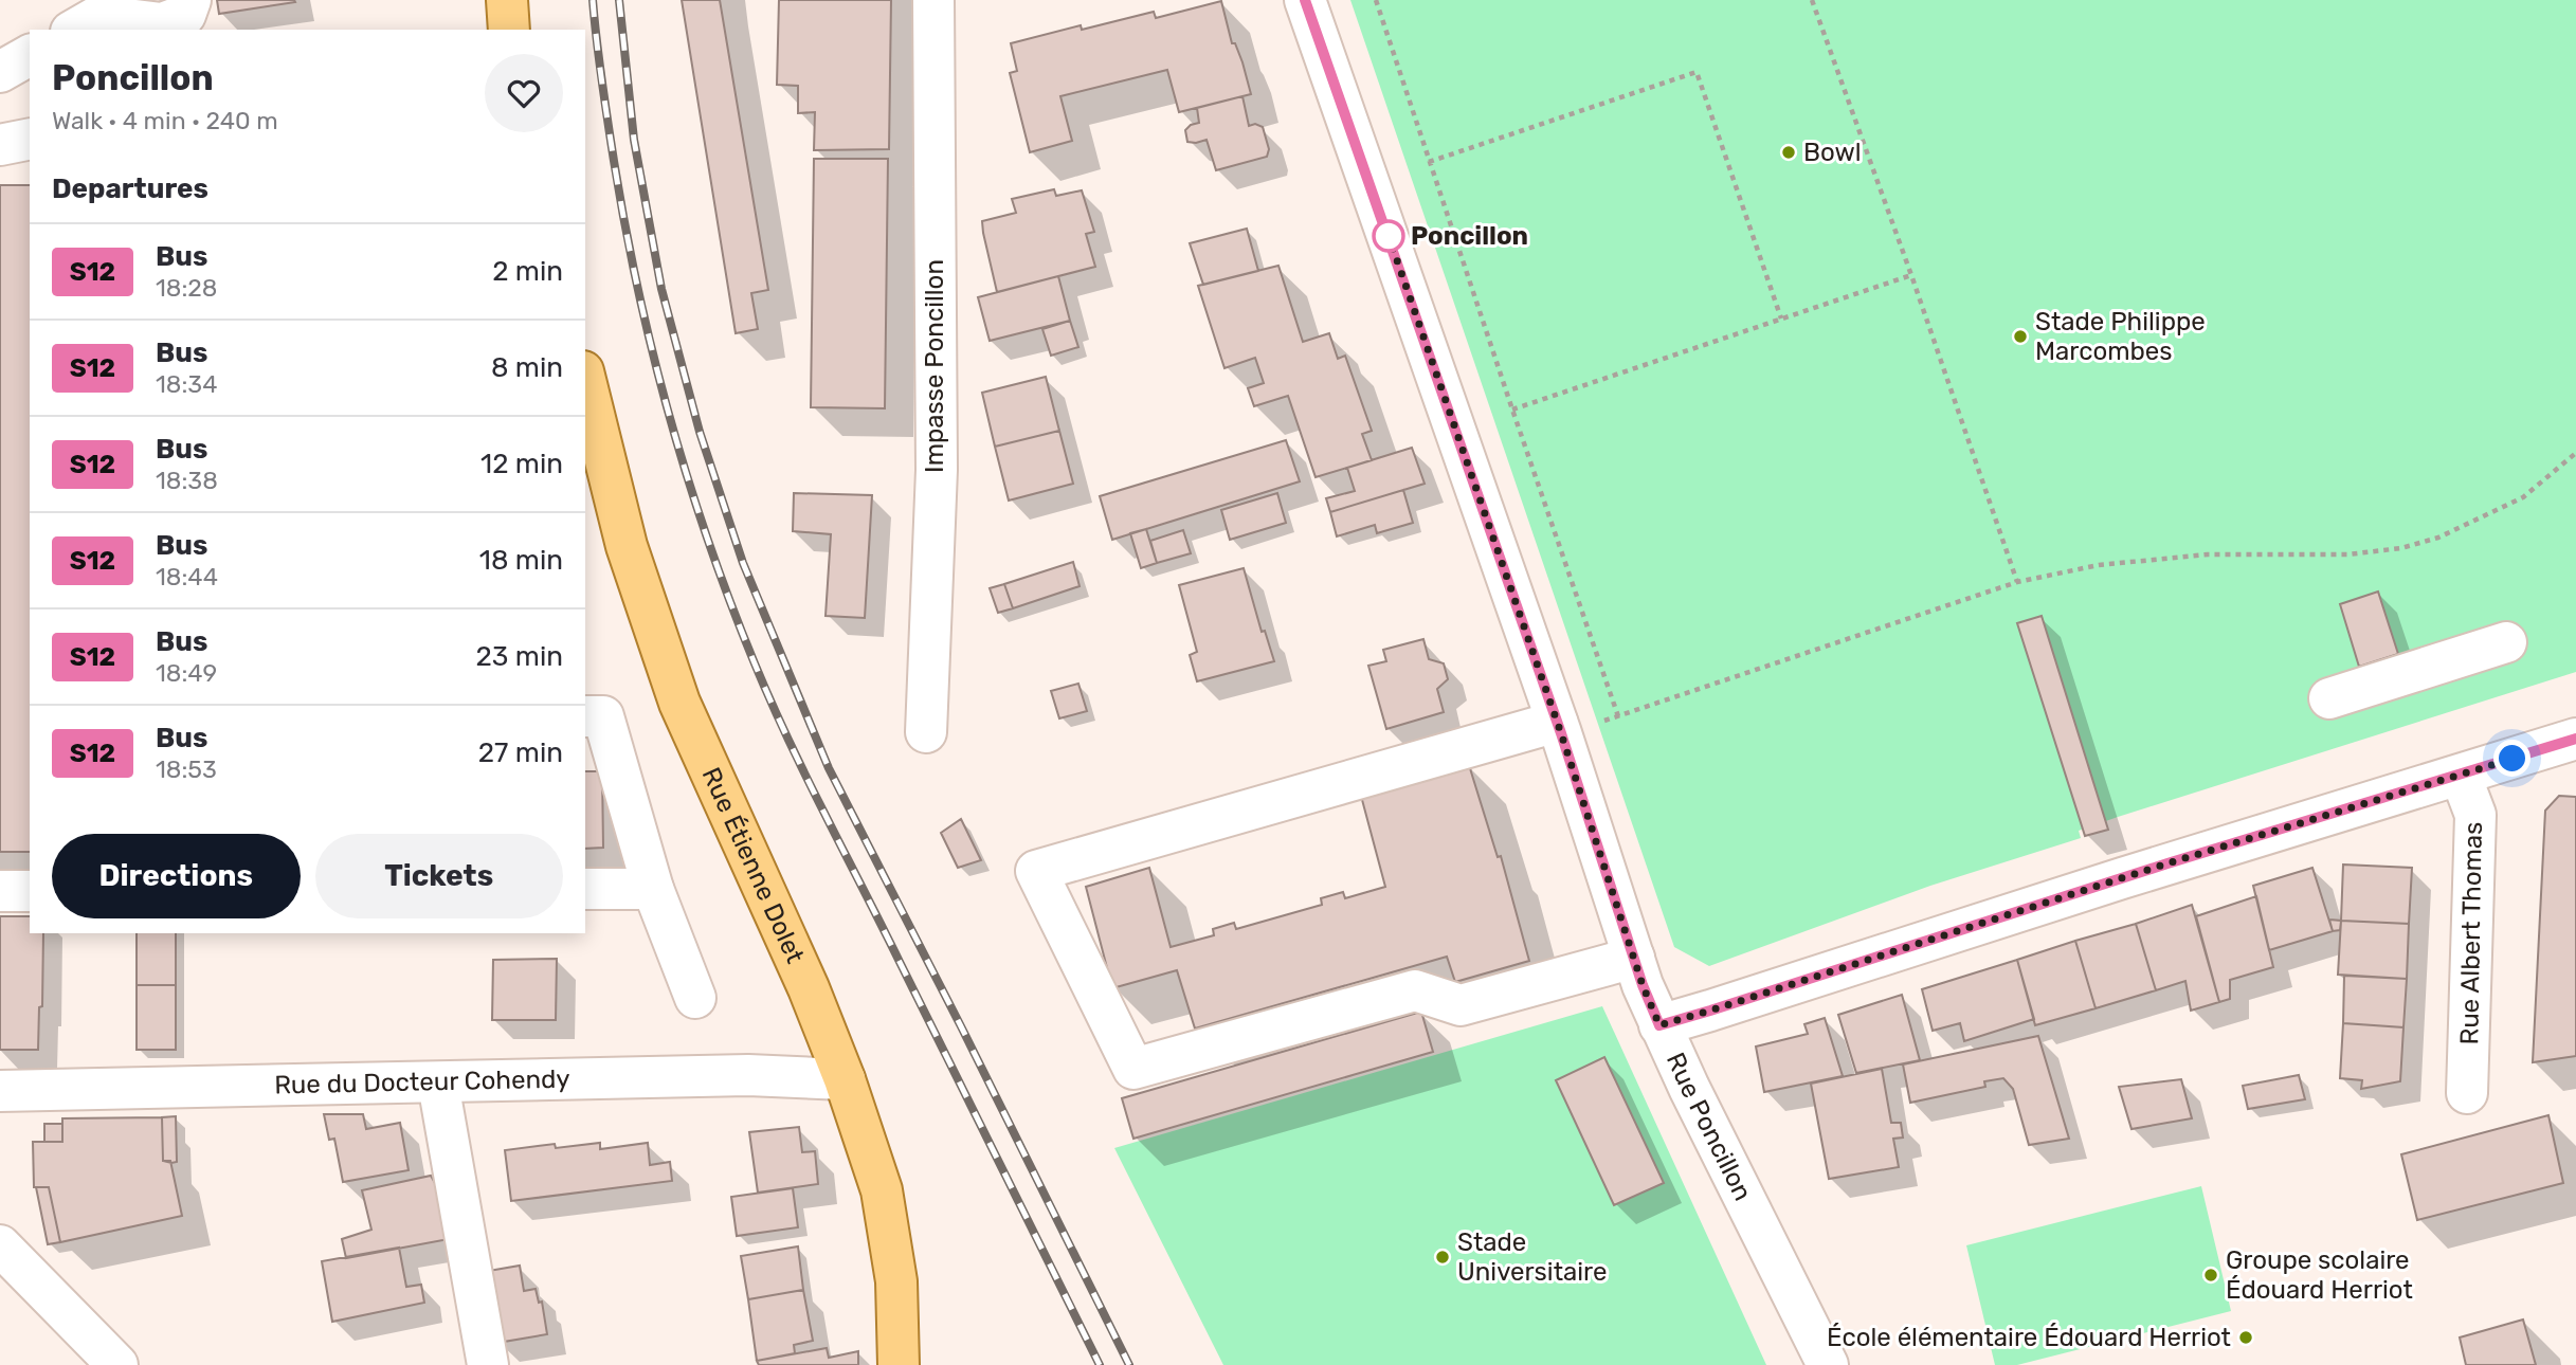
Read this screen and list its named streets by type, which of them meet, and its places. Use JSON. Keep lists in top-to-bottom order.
{
  "streets": {
    "main road": ["Rue Étienne Dolet"],
    "street": [
      "Impasse Poncillon",
      "Rue Albert Thomas",
      "Rue du Docteur Cohendy",
      "Rue Poncillon"
    ]
  },
  "crossings": [
    ["Rue Étienne Dolet", "Rue du Docteur Cohendy"]
  ],
  "places": [
    "Bowl",
    "Poncillon",
    "Stade Philippe Marcombes",
    "Stade Universitaire",
    "Groupe scolaire Édouard Herriot",
    "École élémentaire Édouard Herriot"
  ],
  "lines": ["bus line S12"],
  "page": {
    "heading": [
      ["Poncillon", "Walk · 4 min · 240 m"],
      "Departures"
    ],
    "list": [
      {
        "mark": "S12",
        "name": "Bus",
        "note": "18:28",
        "value": "2 min"
      },
      {
        "mark": "S12",
        "name": "Bus",
        "note": "18:34",
        "value": "8 min"
      },
      {
        "mark": "S12",
        "name": "Bus",
        "note": "18:38",
        "value": "12 min"
      },
      {
        "mark": "S12",
        "name": "Bus",
        "note": "18:44",
        "value": "18 min"
      },
      {
        "mark": "S12",
        "name": "Bus",
        "note": "18:49",
        "value": "23 min"
      },
      {
        "mark": "S12",
        "name": "Bus",
        "note": "18:53",
        "value": "27 min"
      }
    ],
    "buttons": ["Directions", "Tickets"]
  }
}
